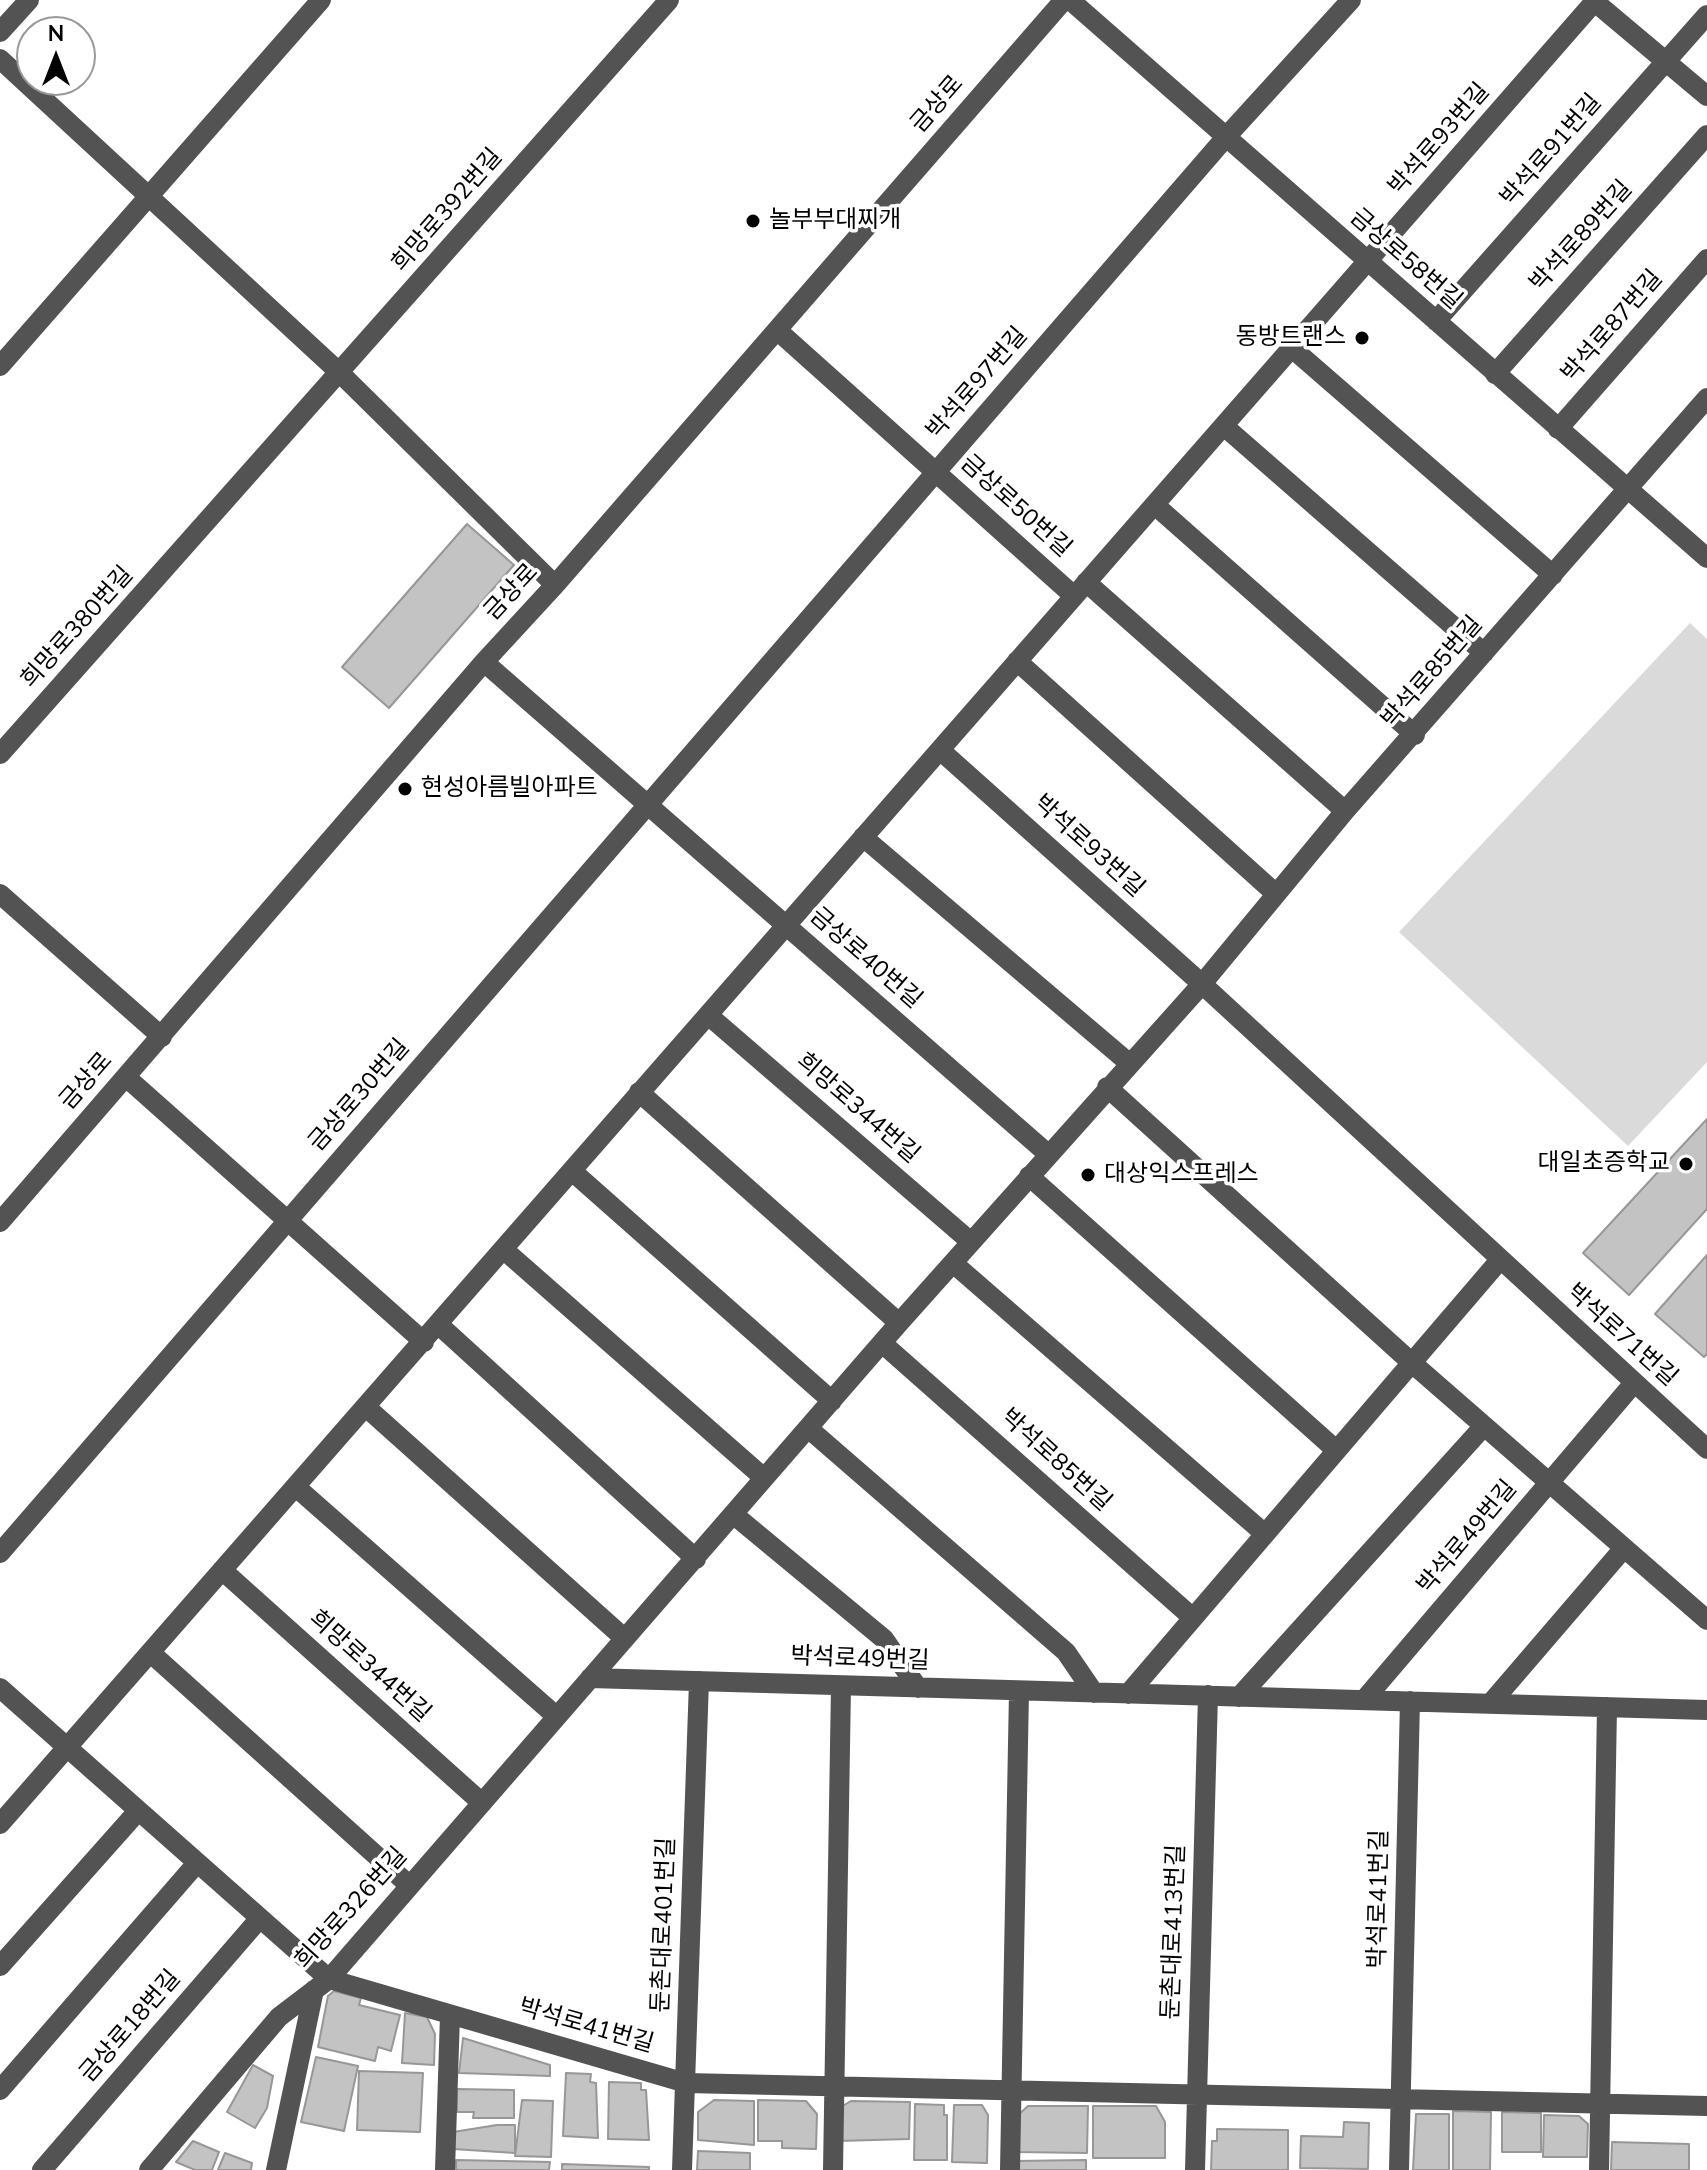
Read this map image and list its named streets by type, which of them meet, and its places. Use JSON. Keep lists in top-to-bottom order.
{
  "streets": {
    "street": [
      "금상로",
      "박석로93번길",
      "박석로91번길",
      "희망로392번길",
      "박석로89번길",
      "금상로58번길",
      "박석로87번길",
      "박석로97번길",
      "금상로50번길",
      "희망로380번길",
      "박석로85번길",
      "금상로40번길",
      "금상로30번길",
      "희망로344번길",
      "박석로71번길",
      "박석로49번길",
      "박석로41번길",
      "희망로326번길",
      "둔촌대로401번길",
      "둔촌대로413번길",
      "금상로18번길"
    ]
  },
  "crossings": [
    ["금상로", "금상로58번길"],
    ["금상로", "금상로50번길"],
    ["금상로", "금상로40번길"],
    ["박석로93번길", "박석로91번길"],
    ["박석로93번길", "금상로58번길"],
    ["박석로93번길", "금상로50번길"],
    ["박석로93번길", "박석로85번길"],
    ["박석로93번길", "금상로40번길"],
    ["박석로91번길", "금상로58번길"],
    ["희망로392번길", "희망로380번길"],
    ["박석로89번길", "금상로58번길"],
    ["금상로58번길", "박석로87번길"],
    ["금상로58번길", "박석로97번길"],
    ["금상로58번길", "박석로85번길"],
    ["박석로97번길", "금상로50번길"],
    ["박석로97번길", "금상로40번길"],
    ["박석로97번길", "금상로30번길"],
    ["박석로85번길", "금상로40번길"],
    ["박석로85번길", "희망로344번길"],
    ["박석로85번길", "박석로49번길"],
    ["박석로85번길", "희망로326번길"],
    ["금상로40번길", "금상로30번길"],
    ["희망로344번길", "희망로326번길"],
    ["박석로71번길", "박석로49번길"],
    ["박석로49번길", "박석로41번길"],
    ["박석로49번길", "희망로326번길"],
    ["박석로49번길", "둔촌대로401번길"],
    ["박석로49번길", "둔촌대로413번길"],
    ["박석로41번길", "희망로326번길"],
    ["박석로41번길", "둔촌대로401번길"],
    ["박석로41번길", "둔촌대로413번길"]
  ],
  "places": [
    "놀부부대찌개",
    "동방트랜스",
    "현성아름빌아파트",
    "대일초증학교",
    "대상익스프레스"
  ],
  "north": "top"
}
